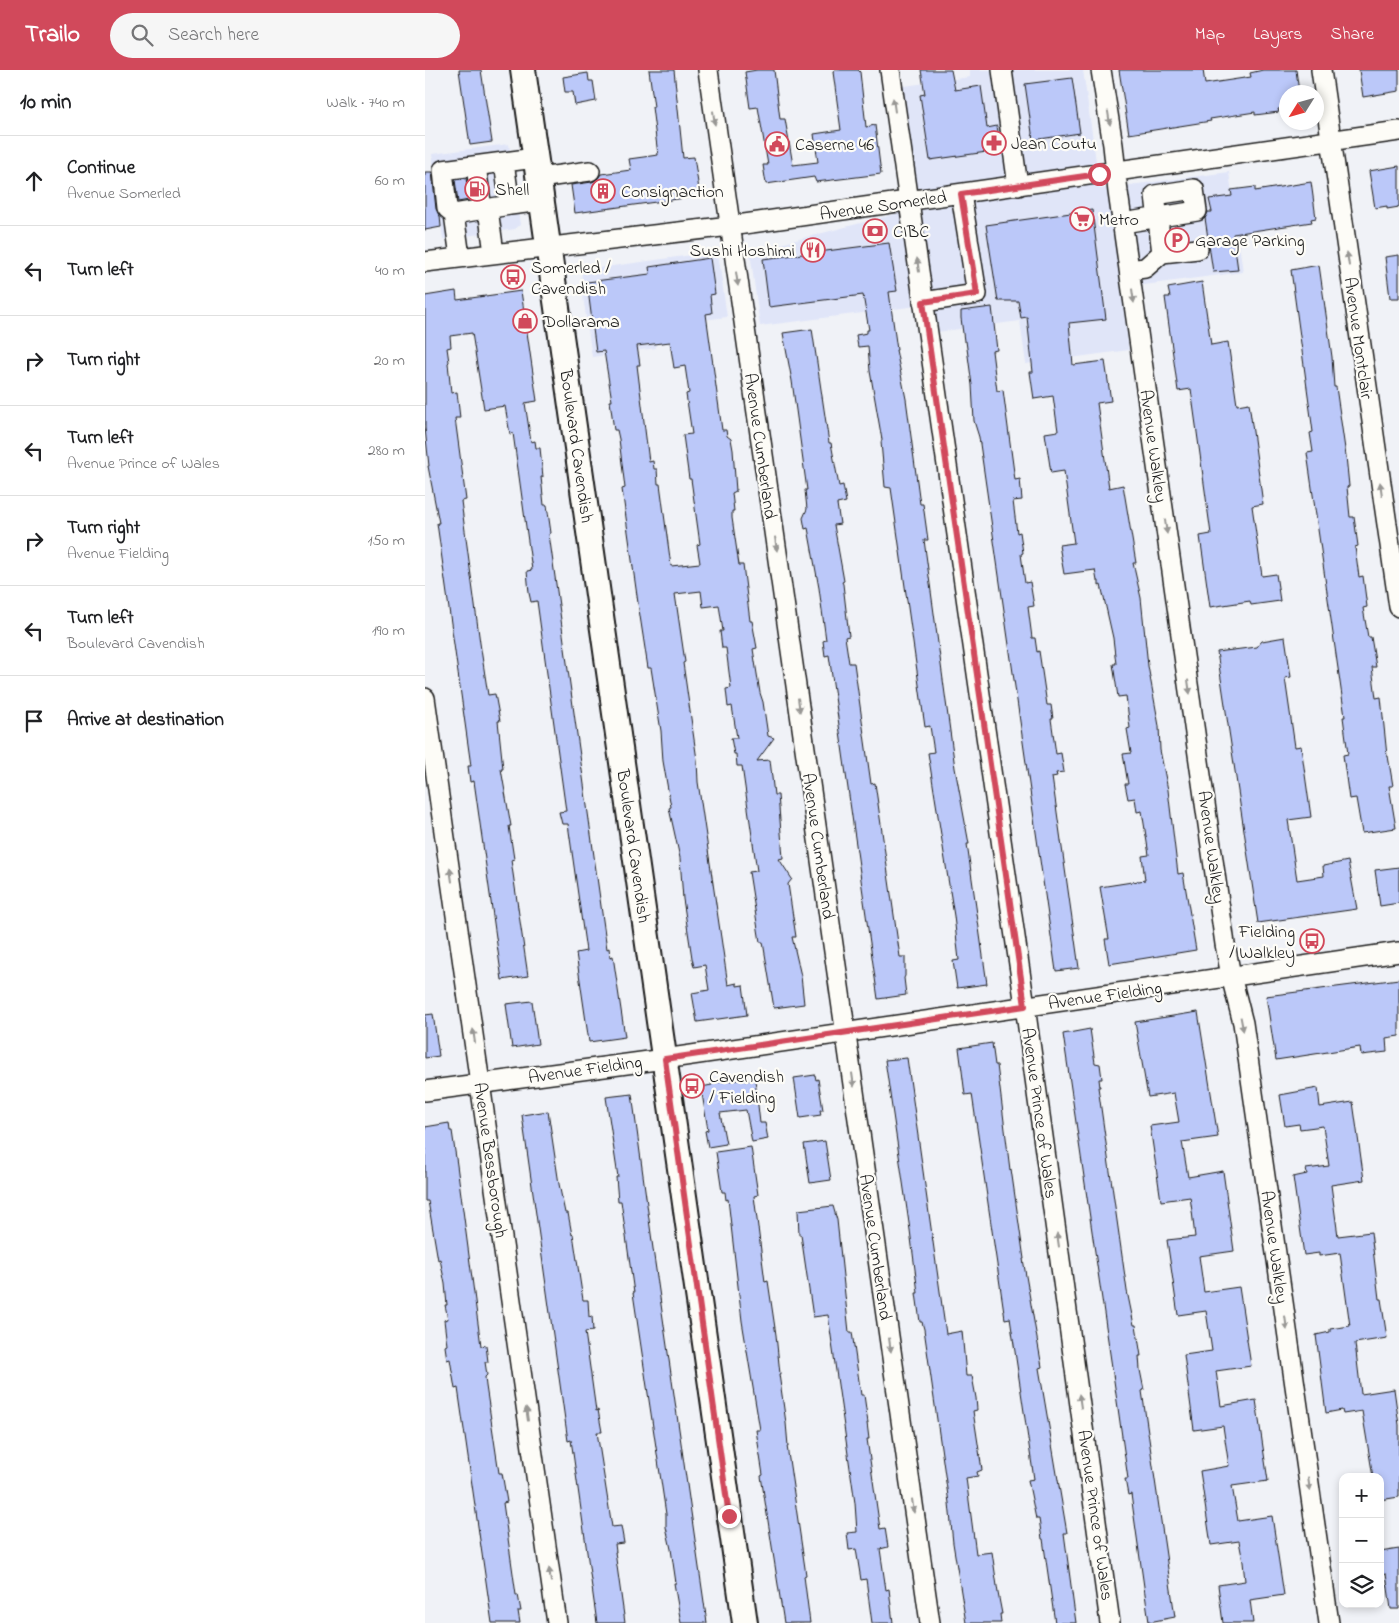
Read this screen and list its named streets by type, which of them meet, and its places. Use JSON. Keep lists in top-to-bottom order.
{
  "streets": {
    "main road": ["Boulevard Cavendish"],
    "street": [
      "Avenue Somerled",
      "Avenue Montclair",
      "Avenue Cumberland",
      "Avenue Walkley",
      "Avenue Fielding",
      "Avenue Prince of Wales",
      "Avenue Bessborough"
    ]
  },
  "crossings": [
    ["Avenue Somerled", "Avenue Montclair"],
    ["Avenue Somerled", "Boulevard Cavendish"],
    ["Avenue Somerled", "Avenue Cumberland"],
    ["Avenue Somerled", "Avenue Walkley"],
    ["Avenue Somerled", "Avenue Prince of Wales"],
    ["Boulevard Cavendish", "Avenue Fielding"],
    ["Avenue Cumberland", "Avenue Fielding"],
    ["Avenue Walkley", "Avenue Fielding"],
    ["Avenue Fielding", "Avenue Prince of Wales"],
    ["Avenue Fielding", "Avenue Bessborough"]
  ],
  "one_way": [
    "Avenue Montclair",
    "Avenue Cumberland",
    "Avenue Walkley",
    "Avenue Prince of Wales",
    "Avenue Bessborough"
  ],
  "places": {
    "pharmacy": ["Jean Coutu"],
    "public building": ["Caserne 46"],
    "fuel station": ["Shell"],
    "building": ["Consignaction"],
    "supermarket": ["Metro"],
    "bank": ["CIBC"],
    "parking": ["Garage Parking"],
    "restaurant": ["Sushi Hoshimi"],
    "bus stop": ["Somerled / Cavendish", "Fielding / Walkley", "Cavendish / Fielding"],
    "shop": ["Dollarama"]
  },
  "north": "bottom left",
  "page": {
    "header": "Trailo",
    "search": "Search here",
    "nav": ["Map", "Layers", "Share"],
    "heading": ["10 min", "Walk · 740 m"],
    "list": [
      ["Continue", "Avenue Somerled", "60 m"],
      ["Turn left", "40 m"],
      ["Turn right", "20 m"],
      ["Turn left", "Avenue Prince of Wales", "280 m"],
      ["Turn right", "Avenue Fielding", "150 m"],
      ["Turn left", "Boulevard Cavendish", "190 m"],
      "Arrive at destination"
    ],
    "map_buttons": ["+", "−"]
  }
}
